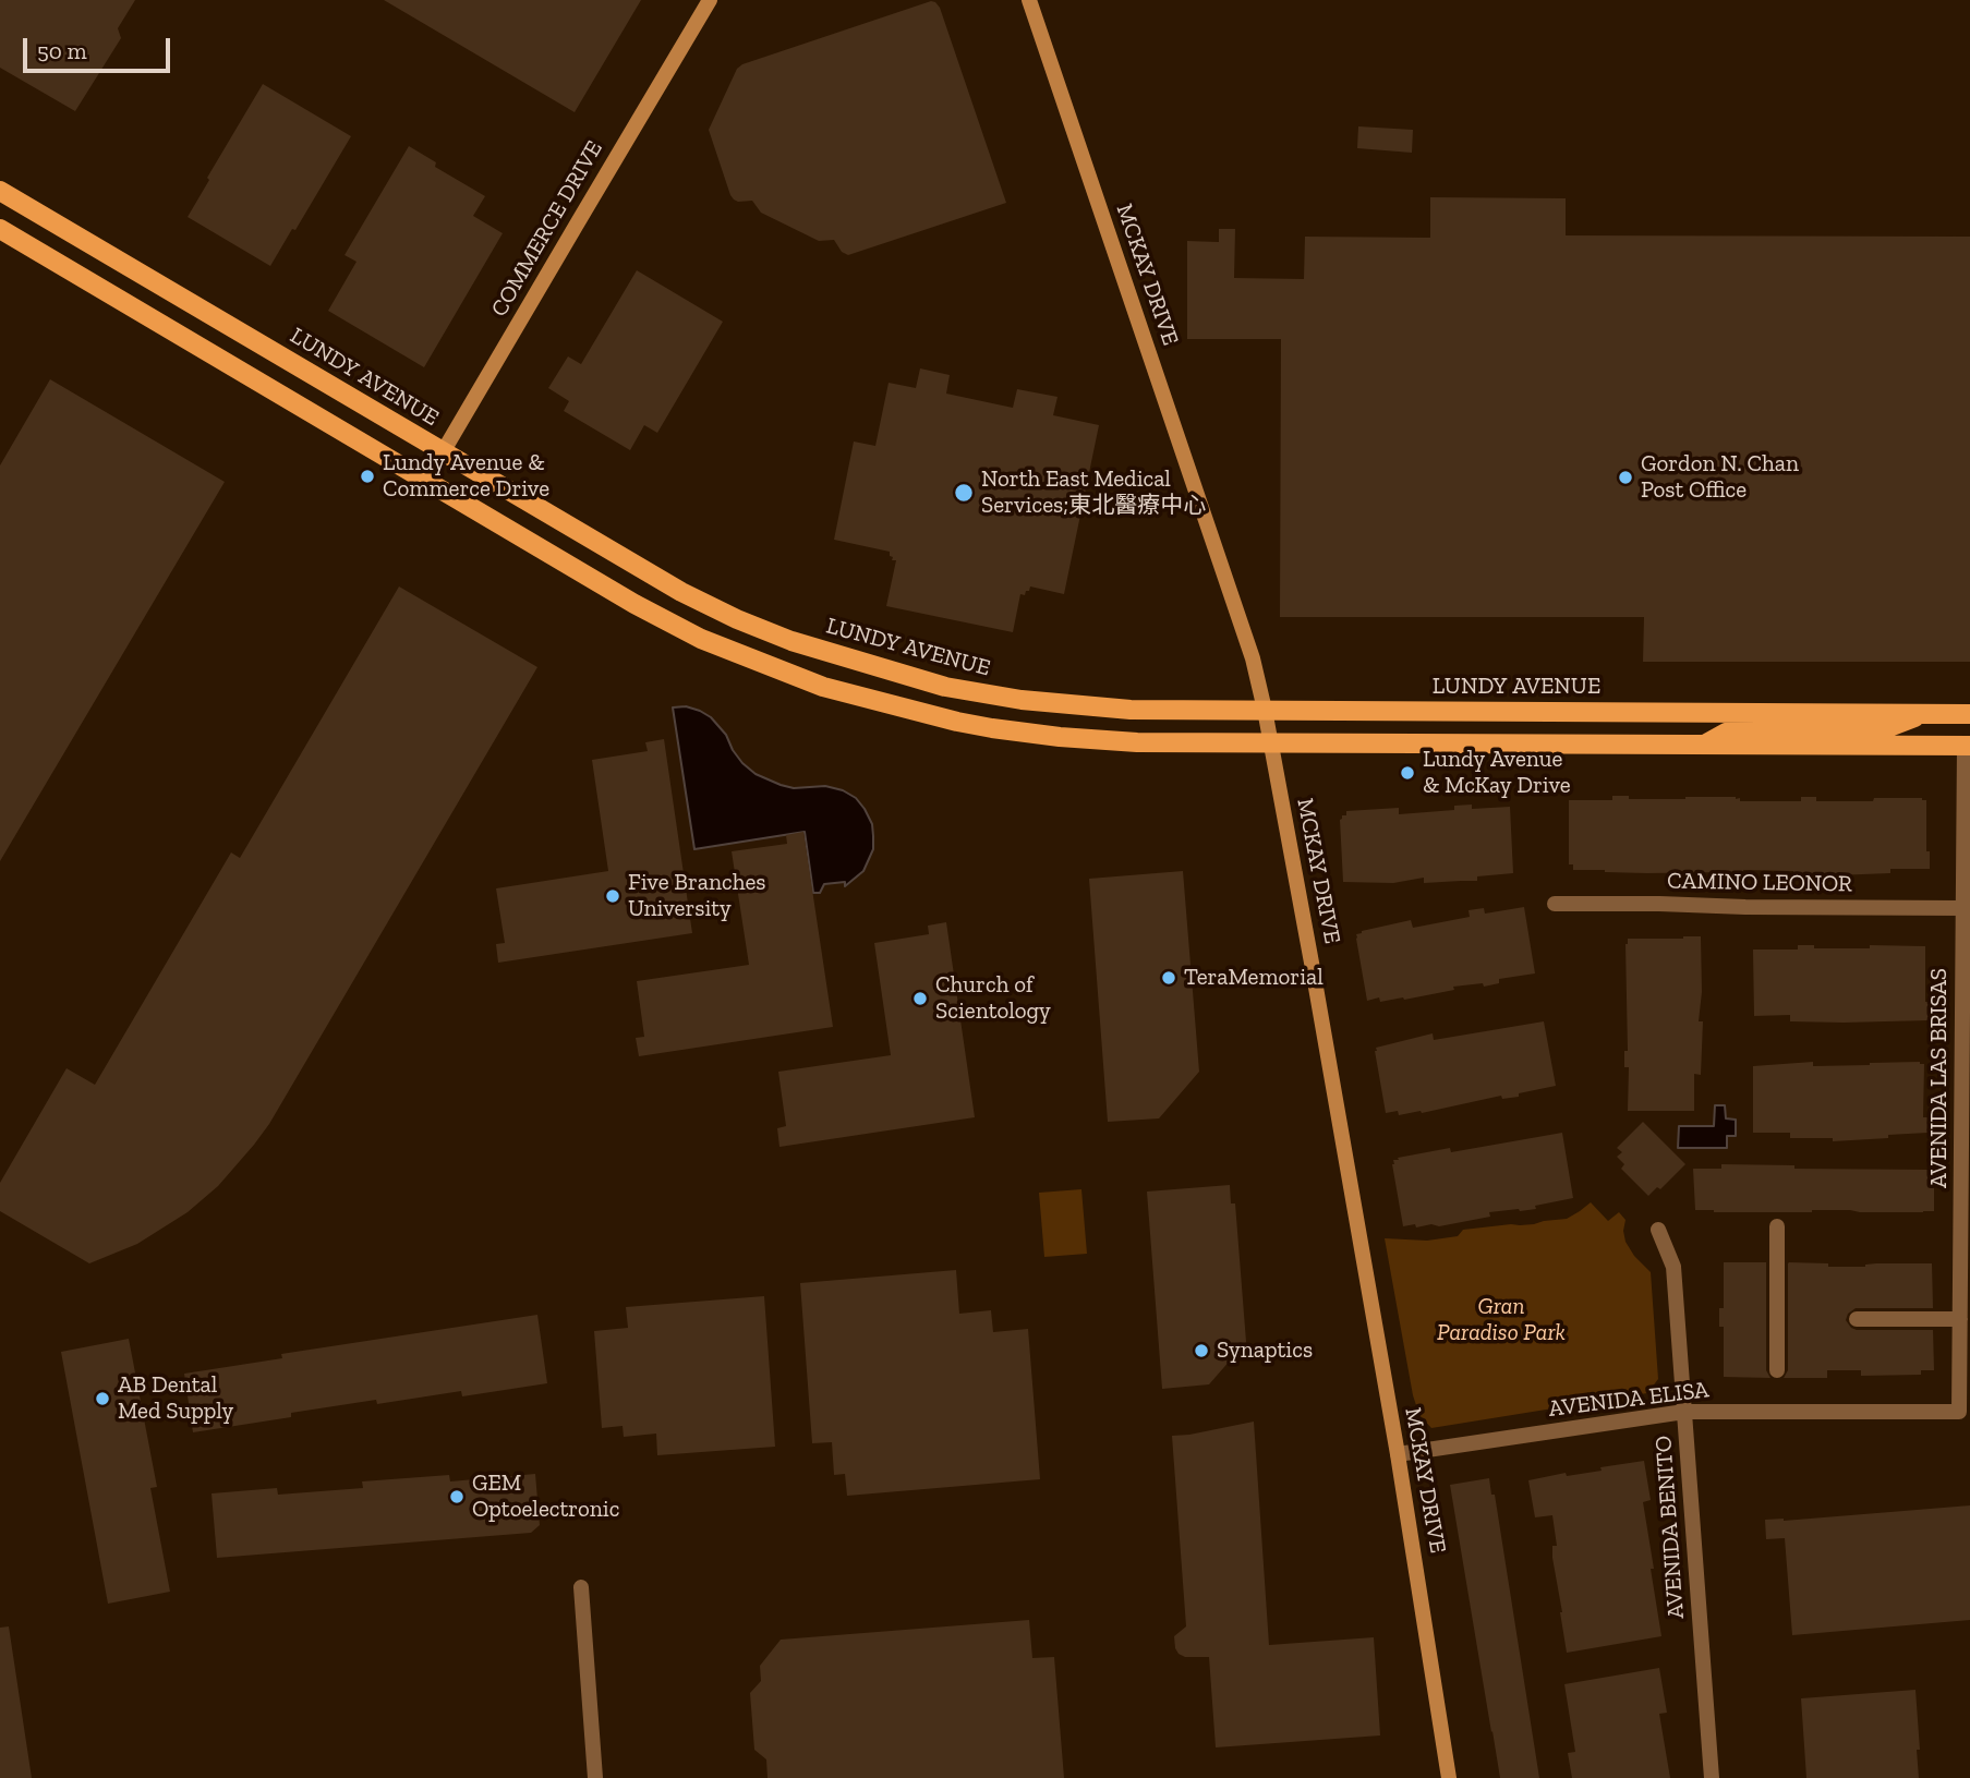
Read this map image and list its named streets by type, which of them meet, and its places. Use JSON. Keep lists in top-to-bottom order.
{
  "streets": {
    "main road": ["LUNDY AVENUE"],
    "street": [
      "COMMERCE DRIVE",
      "MCKAY DRIVE",
      "CAMINO LEONOR",
      "AVENIDA LAS BRISAS",
      "AVENIDA ELISA",
      "AVENIDA BENITO"
    ]
  },
  "crossings": [
    ["COMMERCE DRIVE", "LUNDY AVENUE"],
    ["MCKAY DRIVE", "LUNDY AVENUE"],
    ["MCKAY DRIVE", "AVENIDA ELISA"],
    ["CAMINO LEONOR", "AVENIDA LAS BRISAS"],
    ["AVENIDA LAS BRISAS", "AVENIDA ELISA"],
    ["AVENIDA ELISA", "AVENIDA BENITO"]
  ],
  "parks": ["Gran Paradiso Park"],
  "places": [
    "Lundy Avenue & Commerce Drive",
    "Gordon N. Chan Post Office",
    "North East Medical Services;東北醫療中心",
    "Lundy Avenue & McKay Drive",
    "Five Branches University",
    "TeraMemorial",
    "Church of Scientology",
    "Synaptics",
    "AB Dental Med Supply",
    "GEM Optoelectronic"
  ],
  "scale_bar": "50 m"
}
